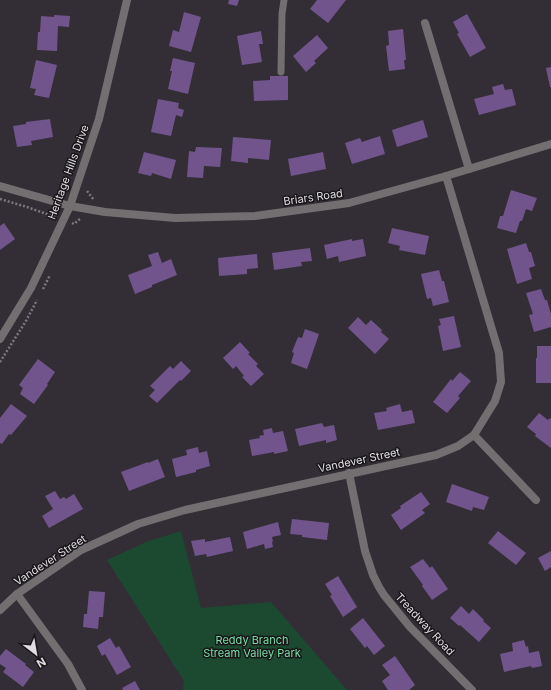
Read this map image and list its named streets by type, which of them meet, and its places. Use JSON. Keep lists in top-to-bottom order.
{
  "streets": {
    "street": [
      "Heritage Hills Drive",
      "Briars Road",
      "Vandever Street",
      "Treadway Road"
    ]
  },
  "crossings": [
    ["Heritage Hills Drive", "Briars Road"],
    ["Briars Road", "Vandever Street"],
    ["Vandever Street", "Treadway Road"]
  ],
  "parks": ["Reddy Branch Stream Valley Park"],
  "north": "bottom right"
}
